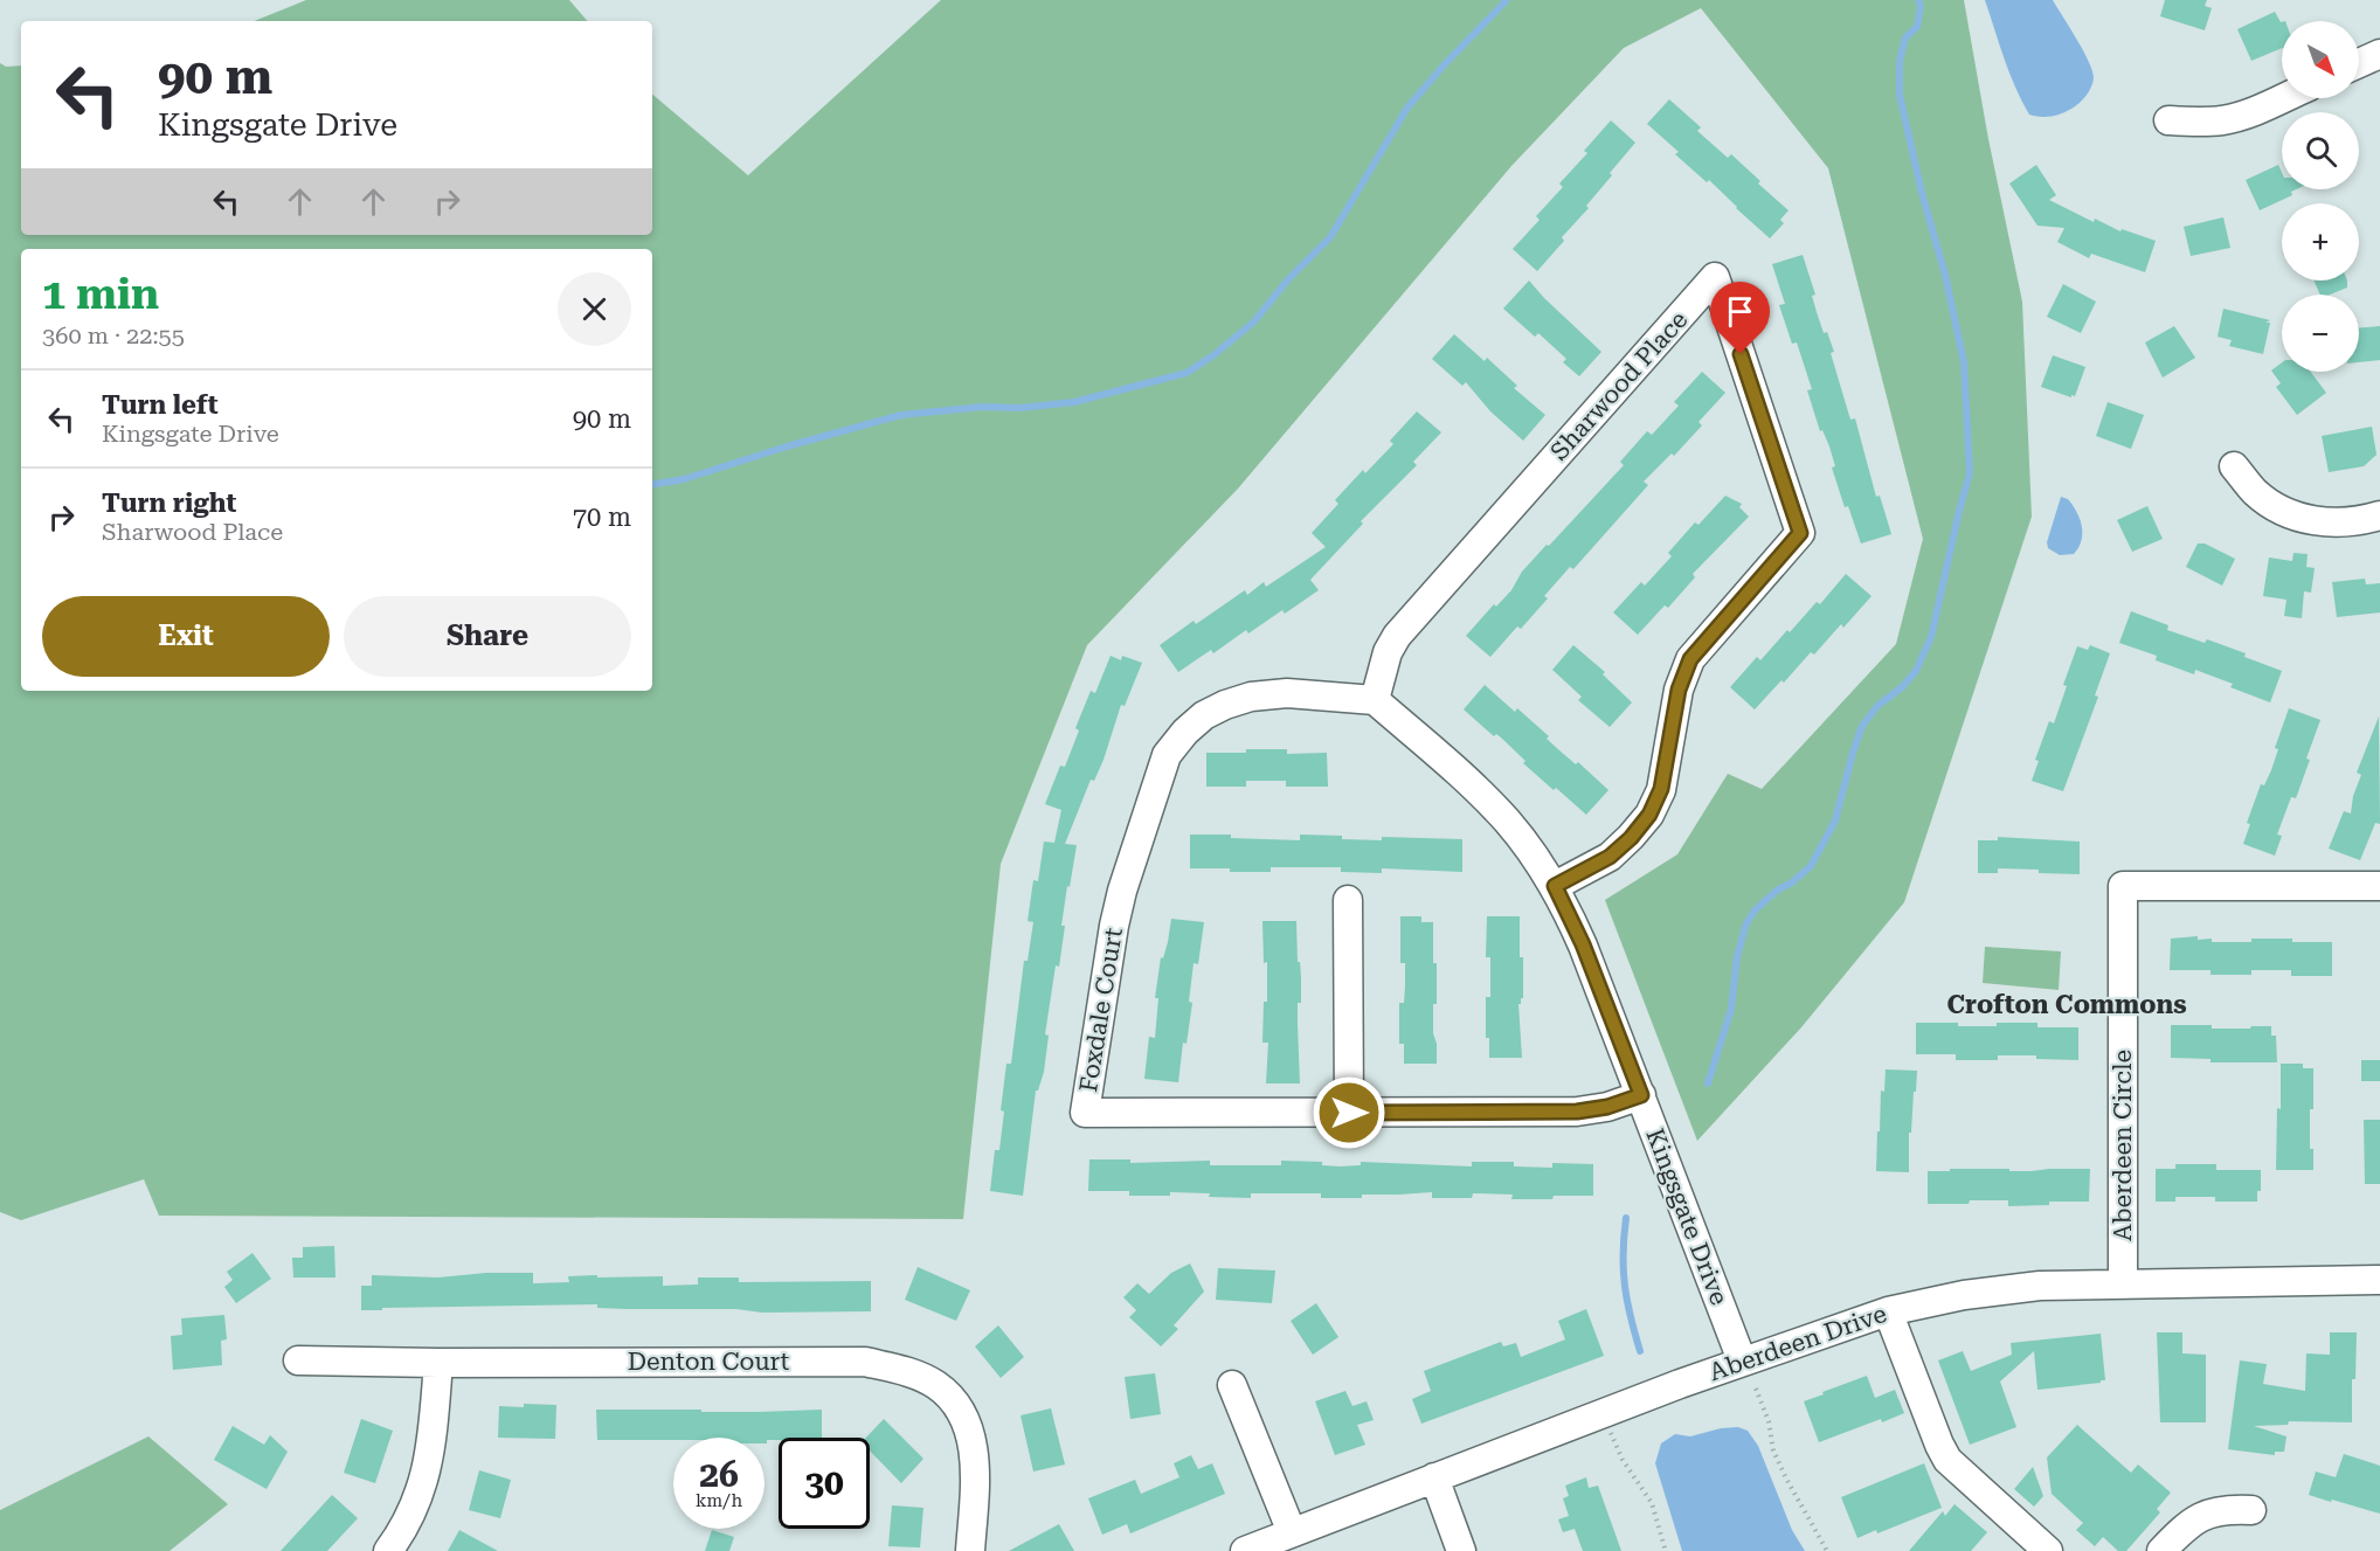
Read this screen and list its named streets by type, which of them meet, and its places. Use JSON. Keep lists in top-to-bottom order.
{
  "streets": {
    "street": [
      "Sharwood Place",
      "Foxdale Court",
      "Aberdeen Circle",
      "Kingsgate Drive",
      "Aberdeen Drive",
      "Denton Court"
    ]
  },
  "crossings": [
    ["Sharwood Place", "Foxdale Court"],
    ["Sharwood Place", "Kingsgate Drive"],
    ["Foxdale Court", "Kingsgate Drive"],
    ["Aberdeen Circle", "Aberdeen Drive"],
    ["Kingsgate Drive", "Aberdeen Drive"]
  ],
  "districts": ["Crofton Commons"],
  "north": "bottom right",
  "page": {
    "map_buttons": ["+", "−"],
    "turn": ["90 m", "Kingsgate Drive"],
    "heading": ["1 min", "360 m · 22:55"],
    "list": [
      {
        "name": "Turn left",
        "note": "Kingsgate Drive",
        "value": "90 m"
      },
      {
        "name": "Turn right",
        "note": "Sharwood Place",
        "value": "70 m"
      }
    ],
    "buttons": ["Exit", "Share"],
    "speed": "26 km/h",
    "limit": "30"
  }
}
